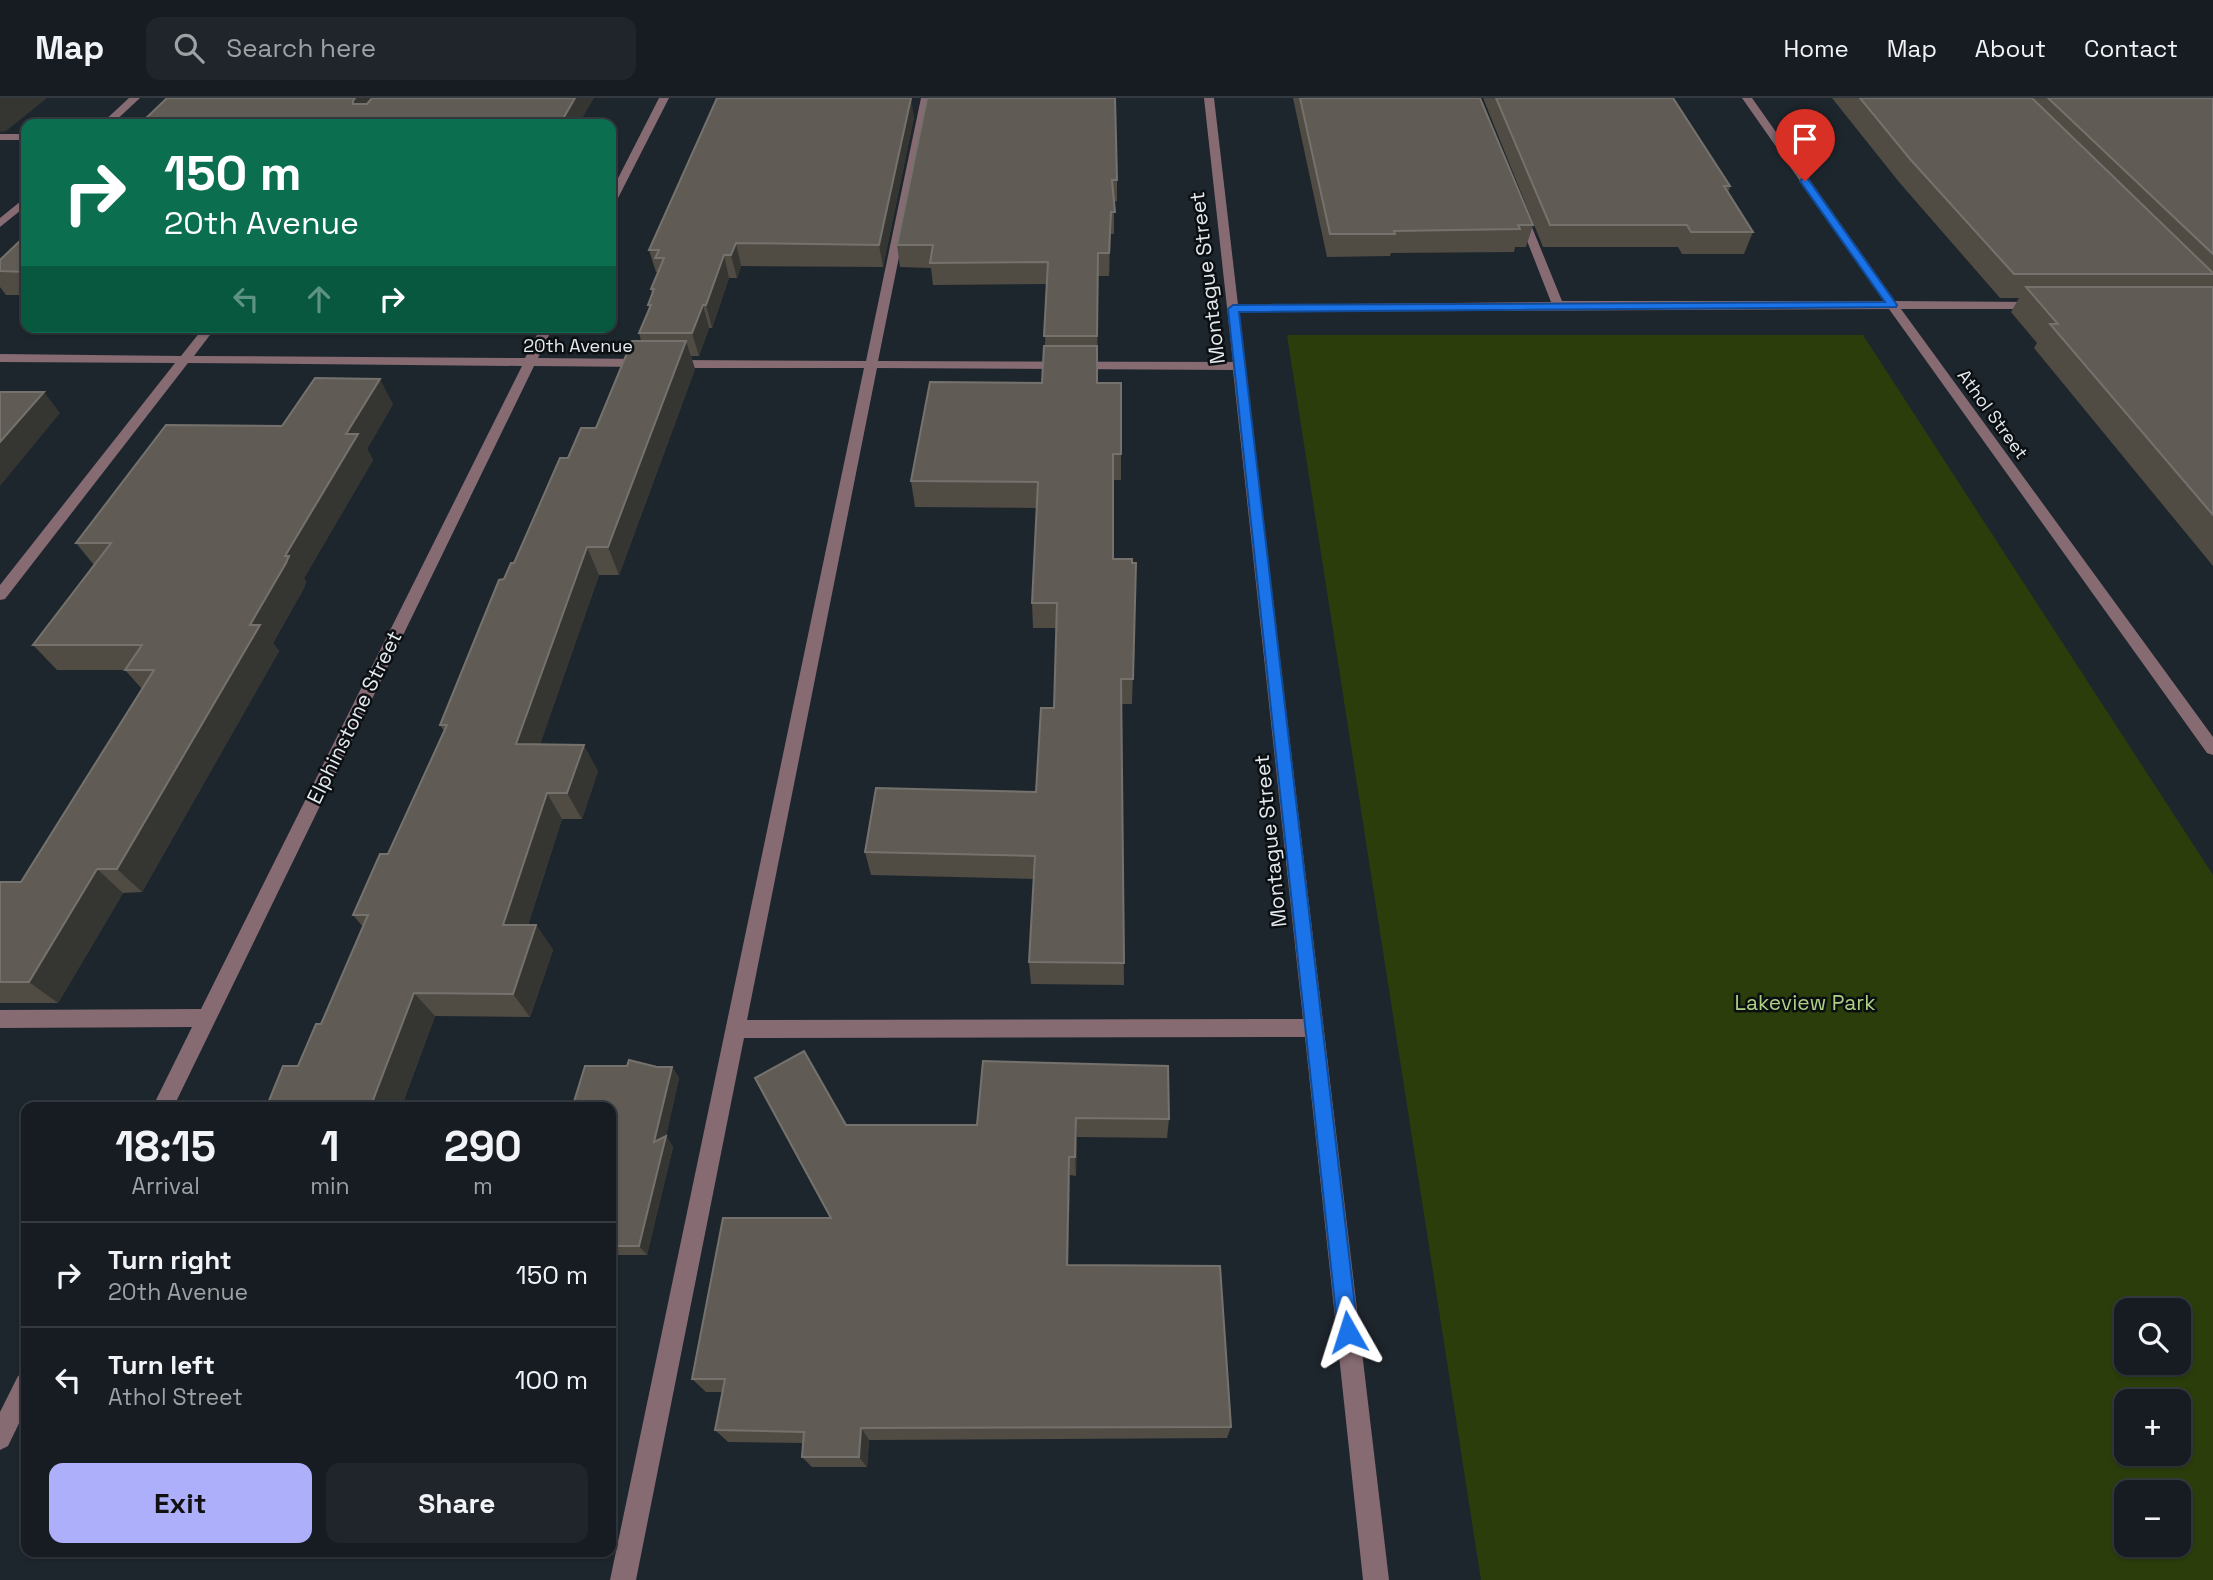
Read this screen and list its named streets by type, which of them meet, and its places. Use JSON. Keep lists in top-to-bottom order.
{
  "streets": {
    "street": [
      "Montague Street",
      "20th Avenue",
      "Athol Street",
      "Elphinstone Street"
    ]
  },
  "crossings": [
    ["Montague Street", "20th Avenue"],
    ["20th Avenue", "Elphinstone Street"]
  ],
  "parks": ["Lakeview Park"],
  "page": {
    "header": "Map",
    "search": "Search here",
    "nav": [
      "Home",
      "Map",
      "About",
      "Contact"
    ],
    "turn": ["150 m", "20th Avenue"],
    "eta": [
      "18:15",
      "Arrival",
      "1",
      "min",
      "290",
      "m"
    ],
    "list": [
      {
        "name": "Turn right",
        "note": "20th Avenue",
        "value": "150 m"
      },
      {
        "name": "Turn left",
        "note": "Athol Street",
        "value": "100 m"
      }
    ],
    "map_buttons": ["+", "−"],
    "buttons": ["Exit", "Share"]
  }
}
